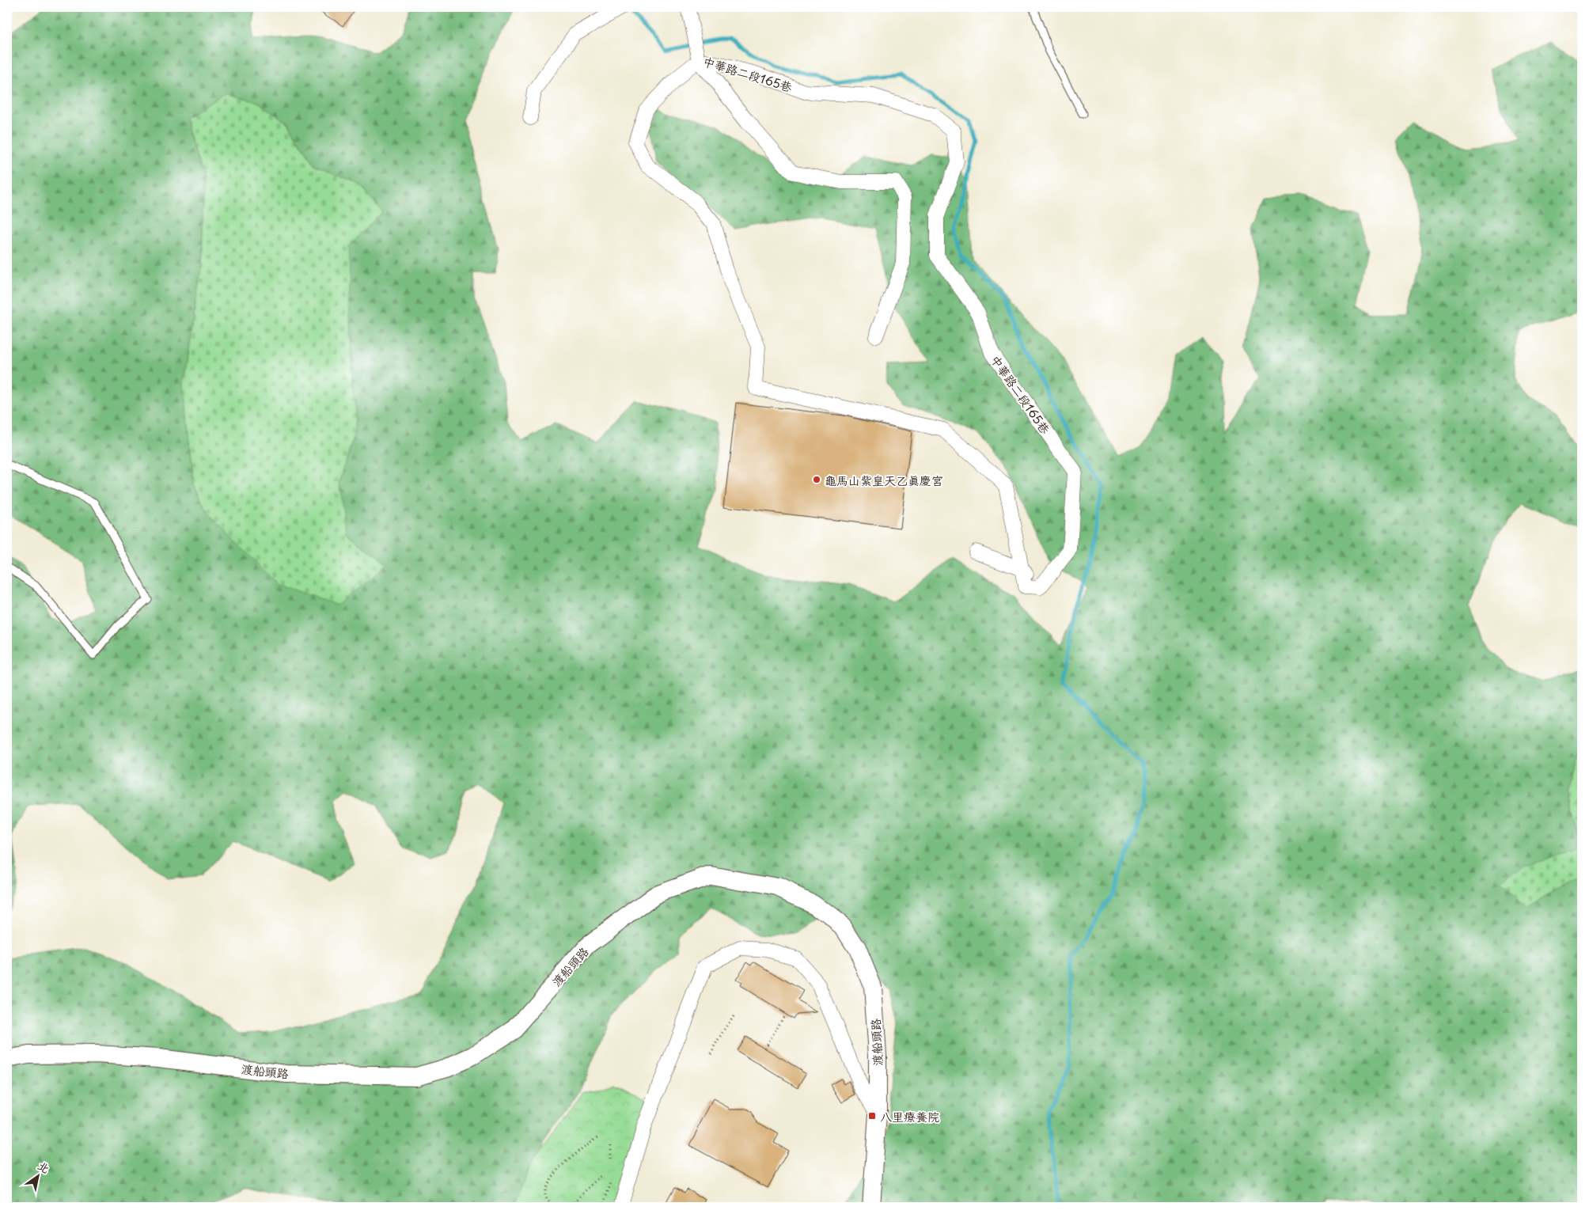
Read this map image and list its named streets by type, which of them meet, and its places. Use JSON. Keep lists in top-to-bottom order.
{
  "streets": {
    "street": ["中華路二段165巷", "渡船頭路"]
  },
  "places": {
    "other": ["龜馬山紫皇天乙真慶宮"],
    "transit": ["八里療養院"]
  },
  "north": "top right"
}
